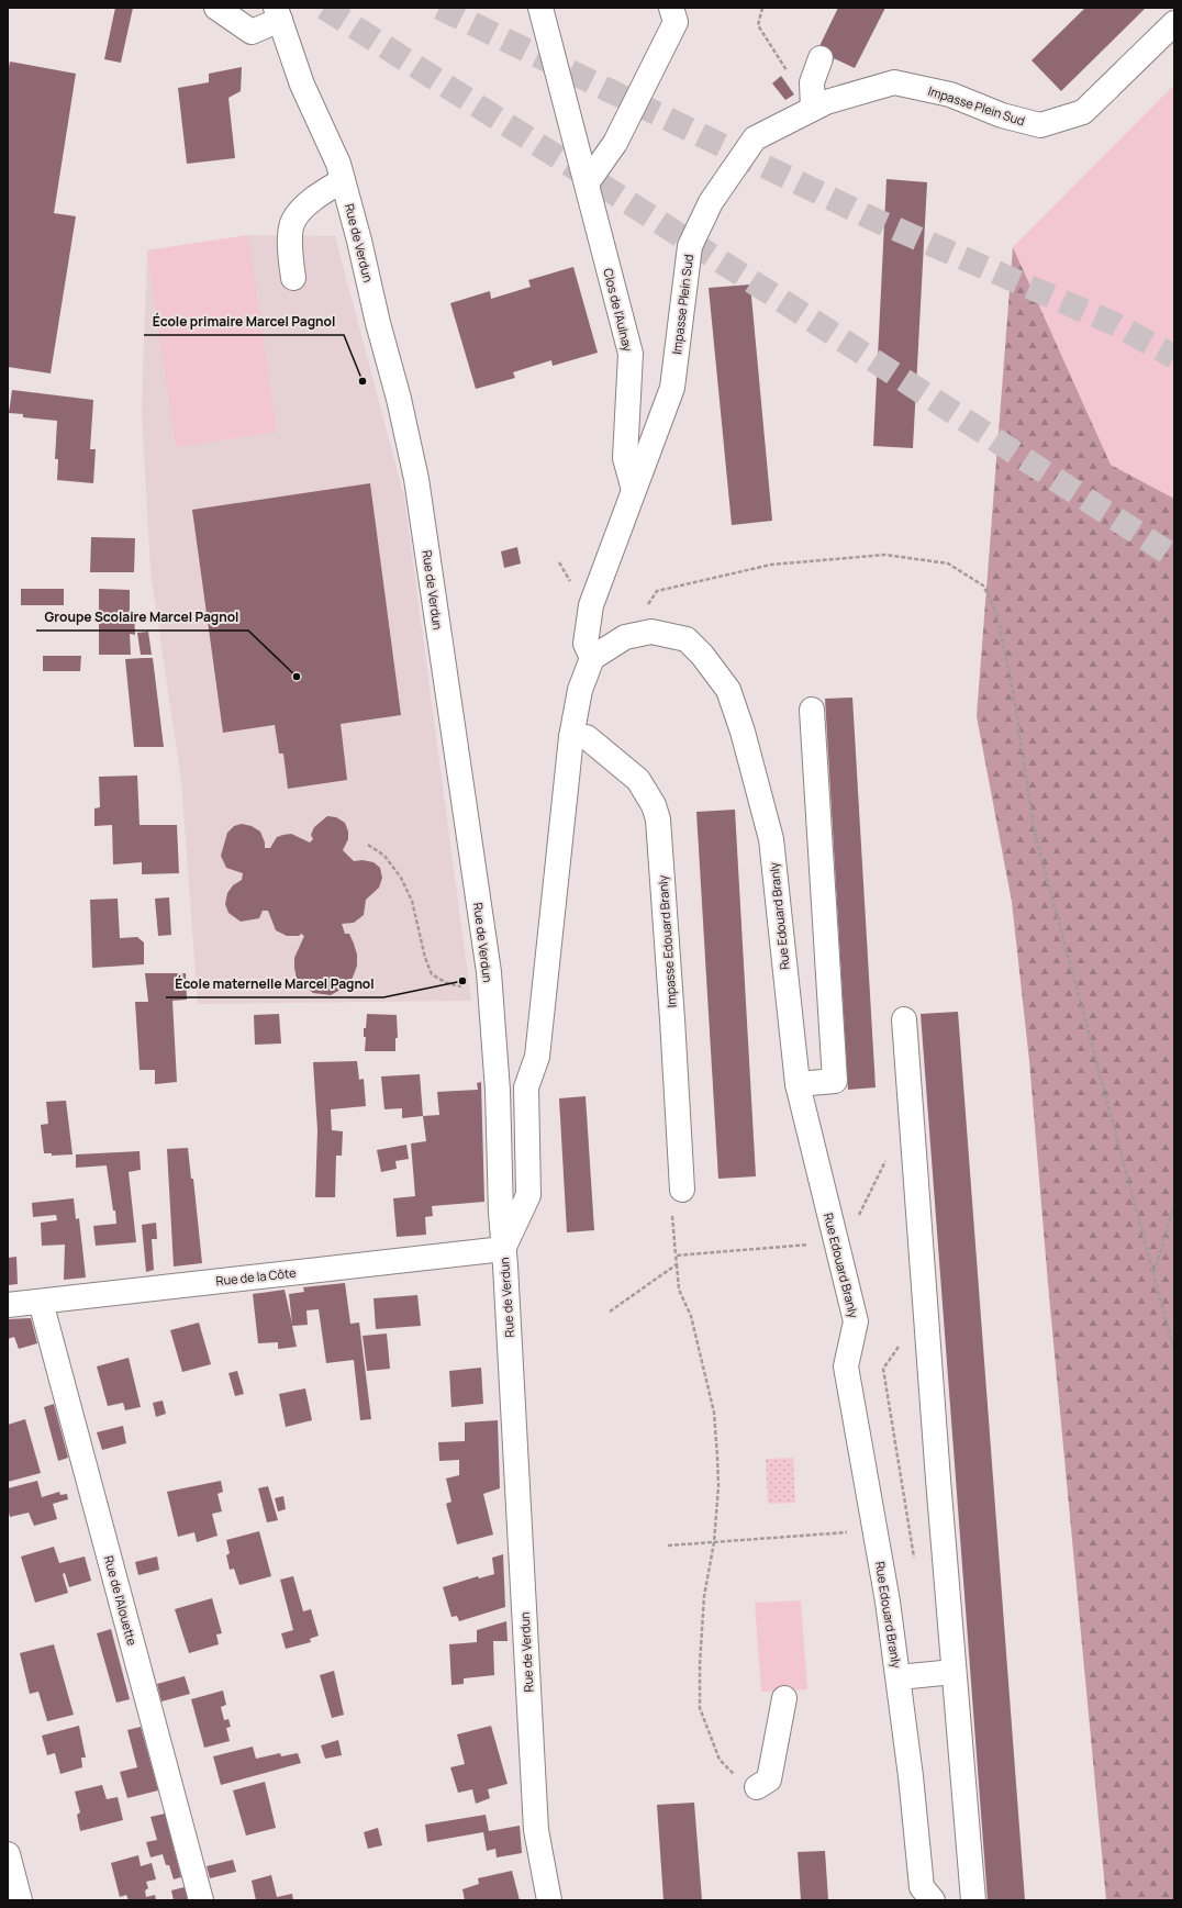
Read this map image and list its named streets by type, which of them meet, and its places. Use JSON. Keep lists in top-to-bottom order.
{
  "streets": {
    "street": [
      "Impasse Plein Sud",
      "Rue de Verdun",
      "Clos de l'Aulnay",
      "Rue Edouard Branly",
      "Impasse Edouard Branly",
      "Rue de la Côte",
      "Rue de l'Alouette"
    ]
  },
  "crossings": [
    ["Impasse Plein Sud", "Clos de l'Aulnay"],
    ["Impasse Plein Sud", "Rue Edouard Branly"],
    ["Rue de Verdun", "Rue de la Côte"],
    ["Rue de la Côte", "Rue de l'Alouette"]
  ],
  "places": ["École primaire Marcel Pagnol", "Groupe Scolaire Marcel Pagnol", "École maternelle Marcel Pagnol"]
}
